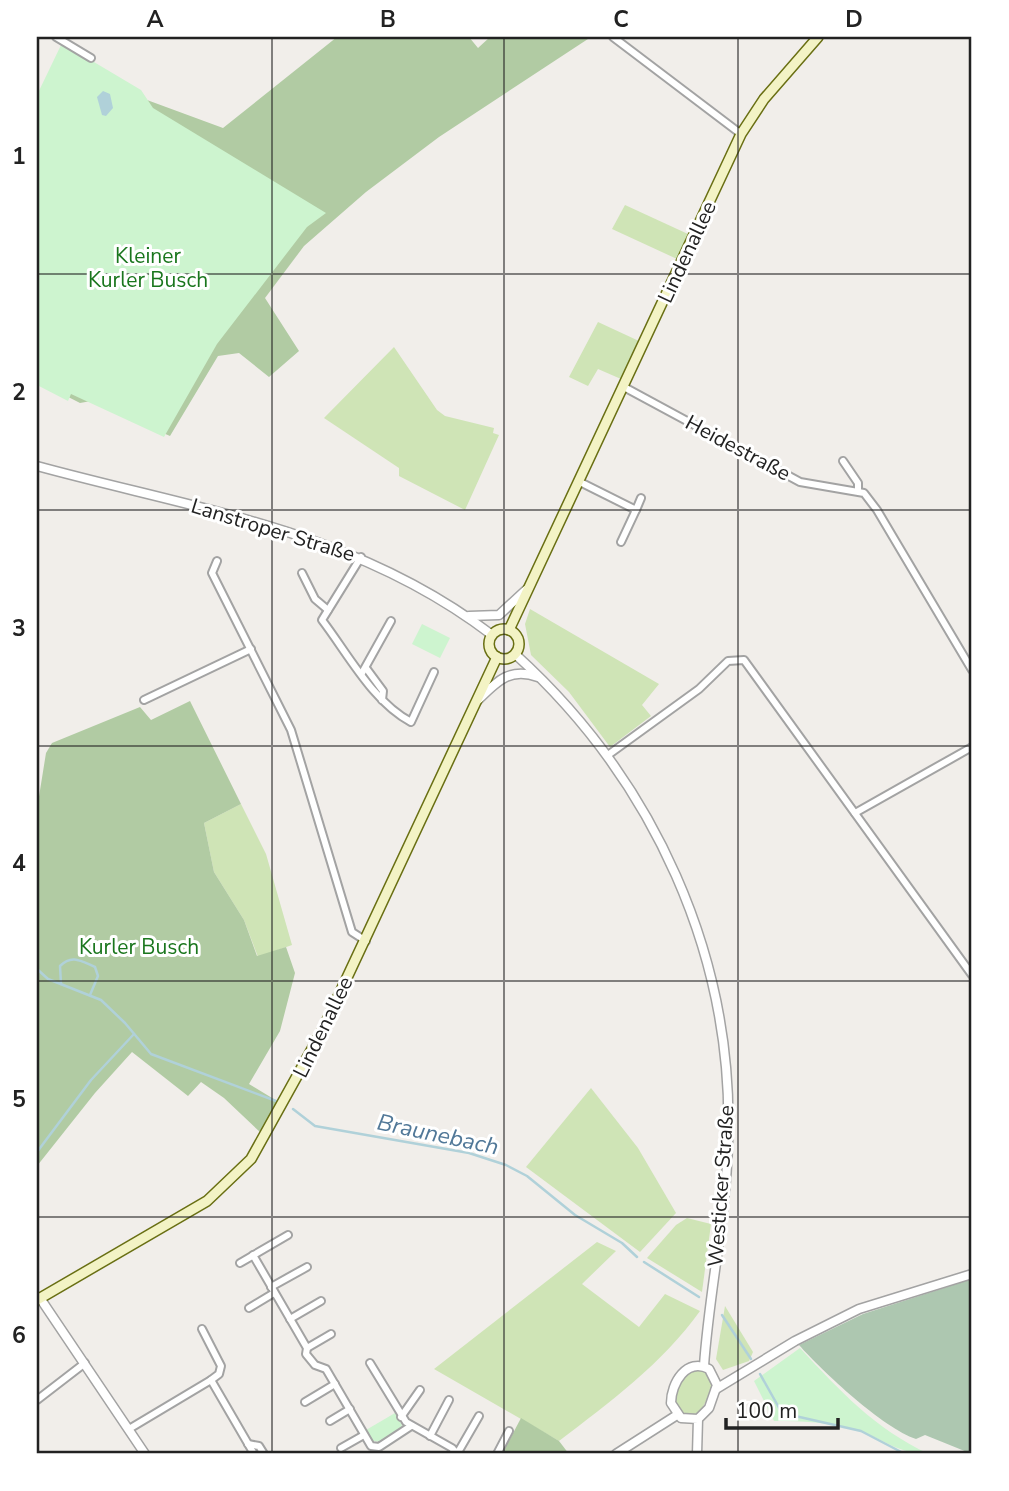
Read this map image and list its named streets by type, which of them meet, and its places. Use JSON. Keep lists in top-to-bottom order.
{
  "streets": {
    "main road": ["Lindenallee"],
    "street": ["Heidestraße", "Lanstroper Straße", "Westicker Straße"]
  },
  "crossings": [
    ["Lindenallee", "Heidestraße"],
    ["Lindenallee", "Lanstroper Straße"],
    ["Lindenallee", "Westicker Straße"],
    ["Lanstroper Straße", "Westicker Straße"]
  ],
  "water": ["Braunebach"],
  "parks": ["Kleiner Kurler Busch", "Kurler Busch"],
  "scale_bar": "100 m",
  "grid": {
    "columns": [
      "A",
      "B",
      "C",
      "D"
    ],
    "rows": [
      "1",
      "2",
      "3",
      "4",
      "5",
      "6"
    ]
  }
}
